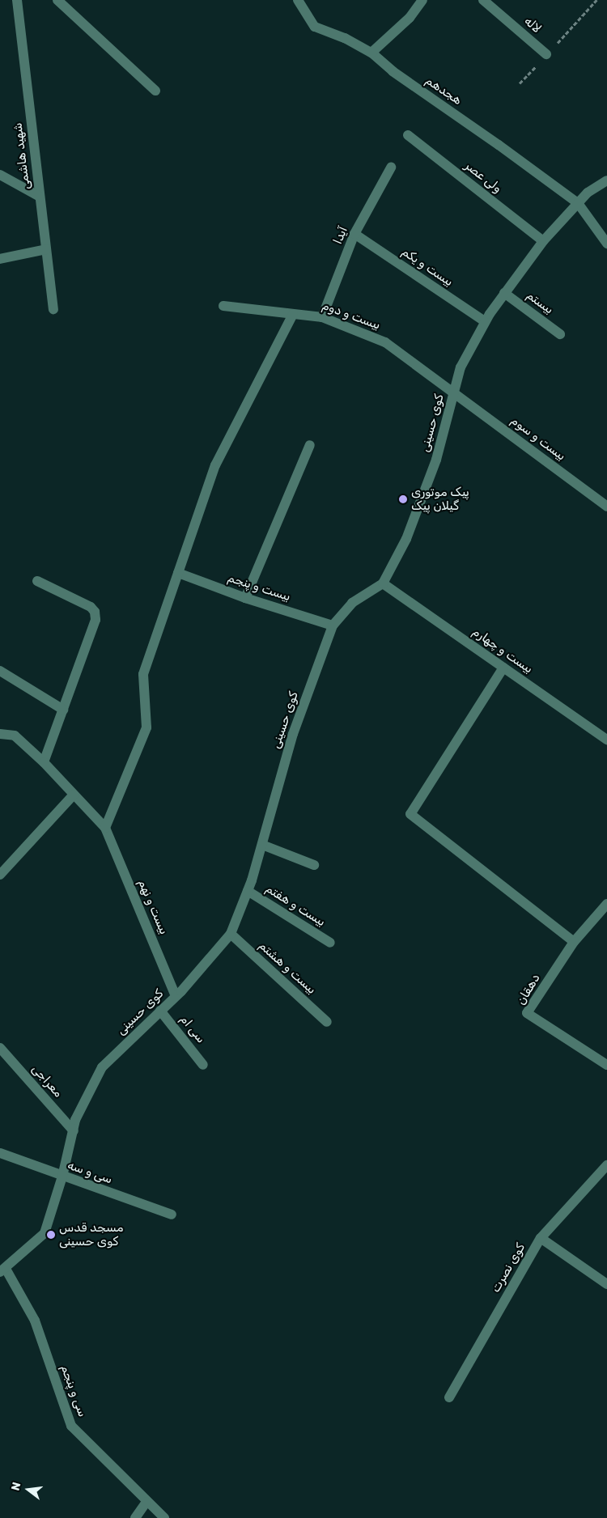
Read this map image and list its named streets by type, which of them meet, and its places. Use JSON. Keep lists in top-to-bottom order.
{
  "streets": {
    "street": [
      "لاله",
      "هجدهم",
      "شهید هاشمی",
      "ولی عصر",
      "آیدا",
      "بیست و یکم",
      "بیستم",
      "بیست و دوم",
      "کوی حسینی",
      "بیست و سوم",
      "بیست و پنجم",
      "بیست و چهارم",
      "بیست و هفتم",
      "بیست و نهم",
      "بیست و هشتم",
      "دهقان",
      "سی ام",
      "معراجی",
      "سی و سه",
      "کوی نصرت",
      "سی و پنجم"
    ]
  },
  "crossings": [
    ["هجدهم", "کوی حسینی"],
    ["ولی عصر", "کوی حسینی"],
    ["آیدا", "بیست و یکم"],
    ["آیدا", "بیست و دوم"],
    ["بیست و یکم", "کوی حسینی"],
    ["بیستم", "کوی حسینی"],
    ["بیست و دوم", "کوی حسینی"],
    ["بیست و دوم", "بیست و سوم"],
    ["کوی حسینی", "بیست و سوم"],
    ["کوی حسینی", "بیست و پنجم"],
    ["کوی حسینی", "بیست و چهارم"],
    ["کوی حسینی", "بیست و هفتم"],
    ["کوی حسینی", "بیست و نهم"],
    ["کوی حسینی", "بیست و هشتم"],
    ["کوی حسینی", "سی ام"],
    ["کوی حسینی", "معراجی"],
    ["کوی حسینی", "سی و سه"],
    ["کوی حسینی", "سی و پنجم"]
  ],
  "places": ["پیک موتوری گیلان پیک", "مسجد قدس کوی حسینی"],
  "north": "left"
}
